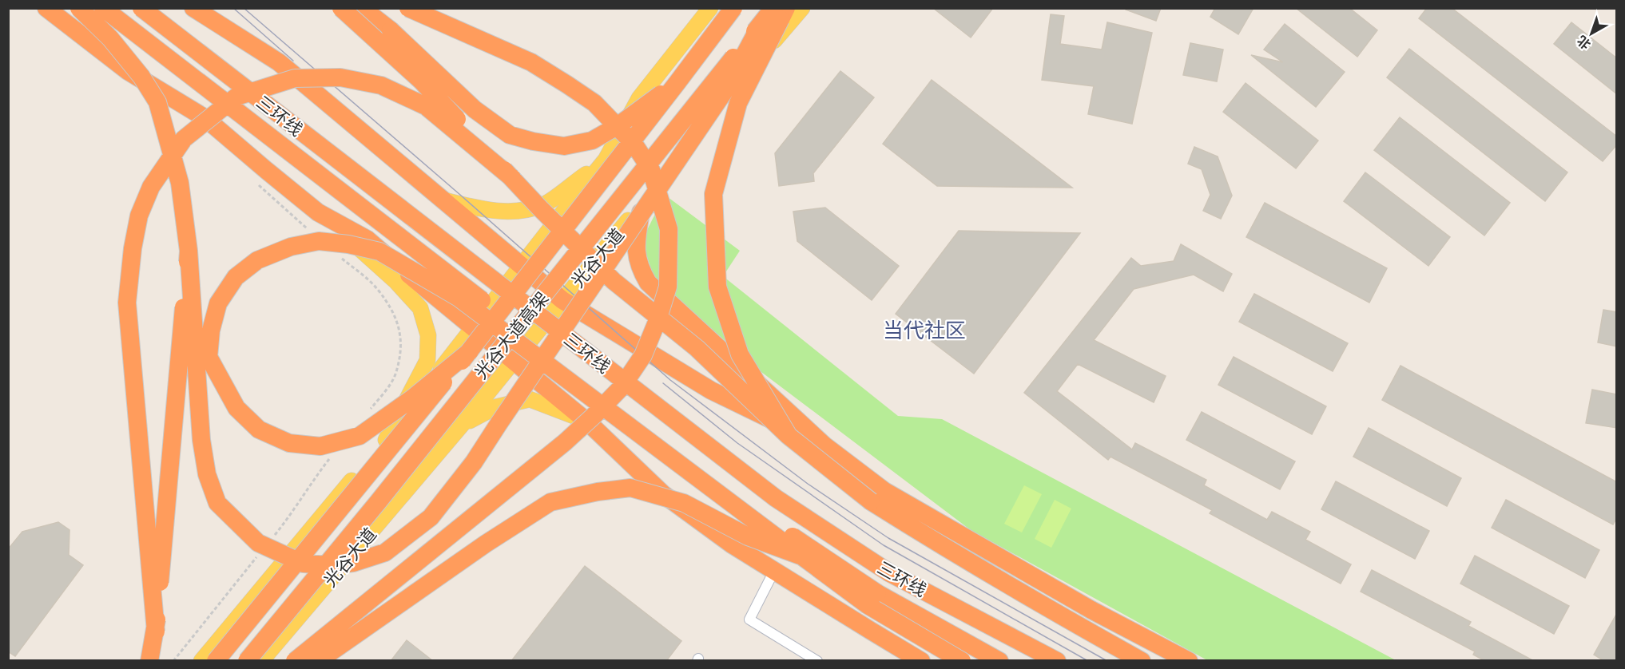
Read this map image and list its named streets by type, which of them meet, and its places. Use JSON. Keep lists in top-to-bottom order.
{
  "streets": {
    "highway": ["三环线", "光谷大道高架"],
    "main road": ["光谷大道"]
  },
  "districts": ["当代社区"],
  "north": "bottom left"
}
